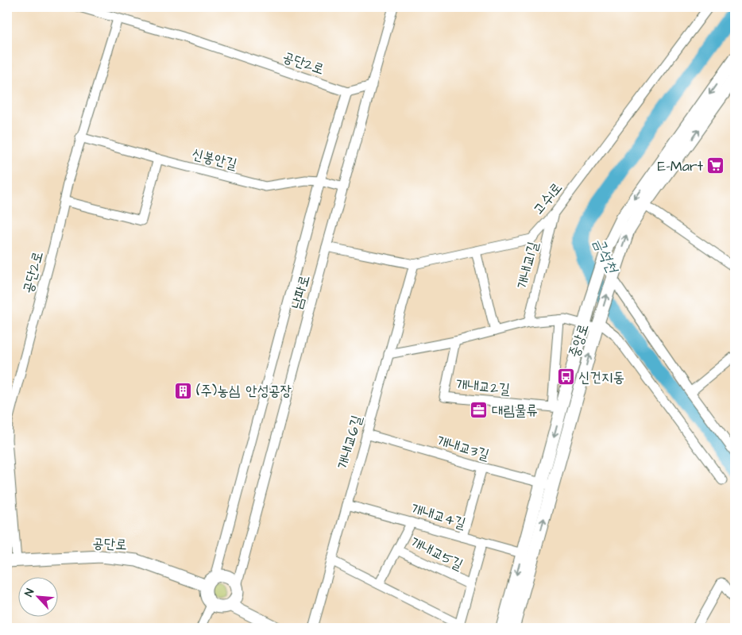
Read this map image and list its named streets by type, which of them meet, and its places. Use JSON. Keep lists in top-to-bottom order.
{
  "streets": {
    "main road": ["중앙로", "공단로"],
    "street": [
      "공단2로",
      "신봉안길",
      "고수1로",
      "개내교1길",
      "남파로",
      "개내교2길",
      "개내교6길",
      "개내교3길",
      "개내교4길",
      "개내교5길"
    ]
  },
  "crossings": [
    ["공단2로", "신봉안길"],
    ["공단2로", "공단로"],
    ["신봉안길", "남파로"],
    ["고수1로", "개내교1길"],
    ["고수1로", "남파로"],
    ["고수1로", "개내교6길"],
    ["남파로", "공단로"],
    ["중앙로", "개내교2길"],
    ["중앙로", "개내교3길"],
    ["중앙로", "개내교4길"],
    ["개내교6길", "개내교3길"],
    ["개내교6길", "개내교4길"],
    ["개내교6길", "개내교5길"],
    ["개내교4길", "개내교5길"]
  ],
  "water": ["금석천"],
  "places": {
    "supermarket": ["E-Mart"],
    "bus stop": ["신건지동"],
    "building": ["(주)농심 안성공장"],
    "office": ["대림물류"]
  },
  "north": "top left"
}
